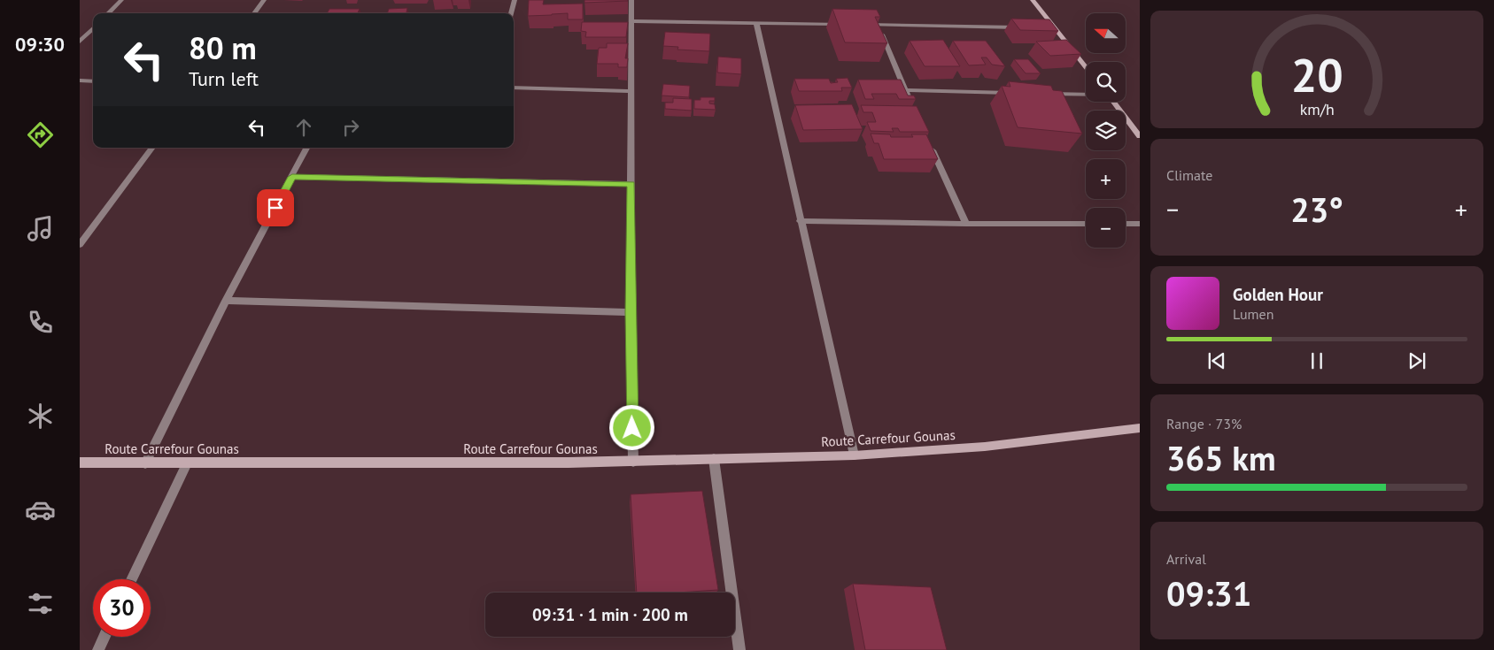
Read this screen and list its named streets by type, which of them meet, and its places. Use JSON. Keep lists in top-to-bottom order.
{
  "streets": {
    "main road": ["Route Carrefour Gounas"]
  },
  "north": "left",
  "page": {
    "tabs": "09:30",
    "map_buttons": ["+", "−"],
    "turn": ["80 m", "Turn left"],
    "tile": [
      "Climate",
      ["Range · 73%", "365 km"],
      ["Arrival", "09:31"]
    ],
    "heat": ["−", "23°", "+"],
    "song": ["Golden Hour", "Lumen"],
    "limit": "30",
    "trip": "09:31 · 1 min · 200 m",
    "gauge": ["20", "km/h"]
  }
}
